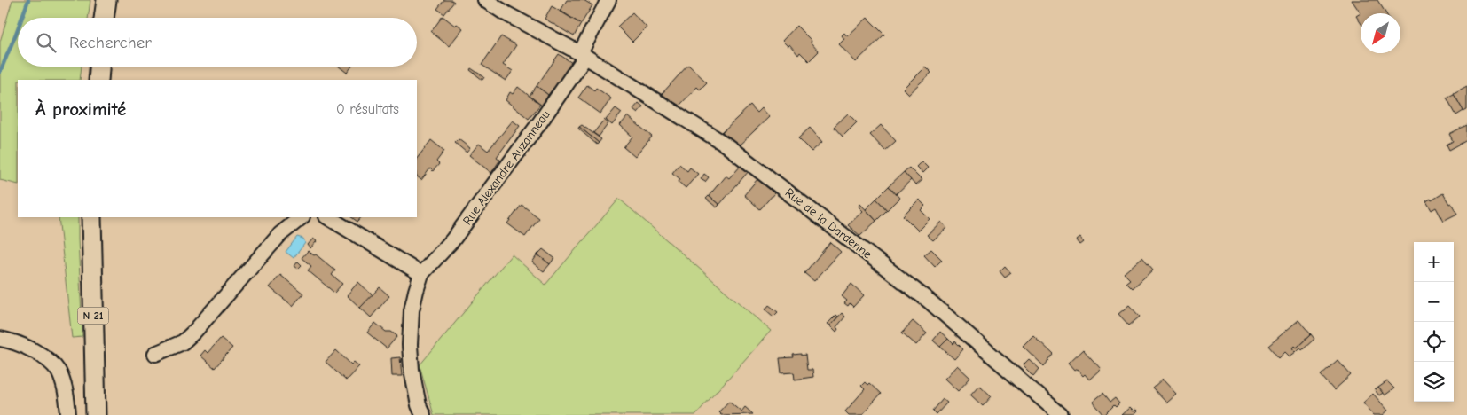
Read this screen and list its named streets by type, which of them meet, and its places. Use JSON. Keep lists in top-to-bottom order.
{
  "streets": {
    "main road": ["N 21"],
    "street": ["Rue Alexandre Auzanneau", "Rue de la Dardenne"]
  },
  "crossings": [
    ["Rue Alexandre Auzanneau", "Rue de la Dardenne"]
  ],
  "north": "bottom left",
  "page": {
    "search": "Rechercher",
    "heading": ["À proximité", "0 résultats"],
    "map_buttons": ["+", "−"]
  }
}
